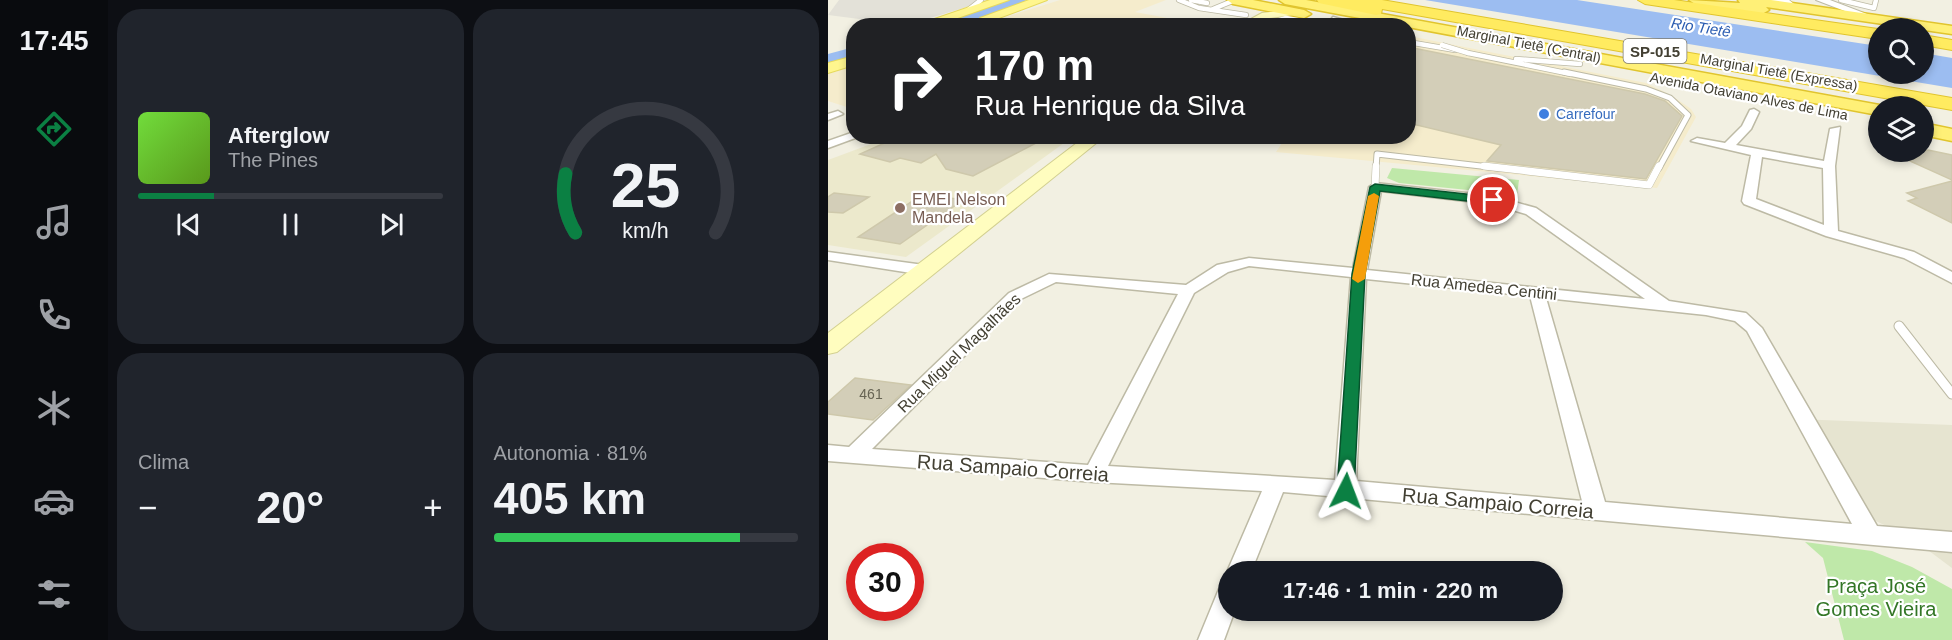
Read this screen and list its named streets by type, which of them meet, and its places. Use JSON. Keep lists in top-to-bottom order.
{
  "streets": {
    "highway": [
      "Marginal Tietê (Central)",
      "SP-015",
      "Marginal Tietê (Expressa)",
      "Avenida Otaviano Alves de Lima"
    ],
    "street": ["Rua Amedea Centini", "Rua Miguel Magalhães", "Rua Sampaio Correia"]
  },
  "crossings": [
    ["Rua Amedea Centini", "Rua Miguel Magalhães"],
    ["Rua Amedea Centini", "Rua Sampaio Correia"],
    ["Rua Miguel Magalhães", "Rua Sampaio Correia"]
  ],
  "water": ["Rio Tietê"],
  "parks": ["Praça José Gomes Vieira"],
  "places": ["Carrefour", "EMEI Nelson Mandela"],
  "house_numbers": ["461"],
  "page": {
    "tabs": "17:45",
    "turn": ["170 m", "Rua Henrique da Silva"],
    "song": ["Afterglow", "The Pines"],
    "tile": [
      "Clima",
      ["Autonomia · 81%", "405 km"]
    ],
    "heat": ["−", "20°", "+"],
    "limit": "30",
    "trip": "17:46 · 1 min · 220 m",
    "gauge": ["25", "km/h"]
  }
}
